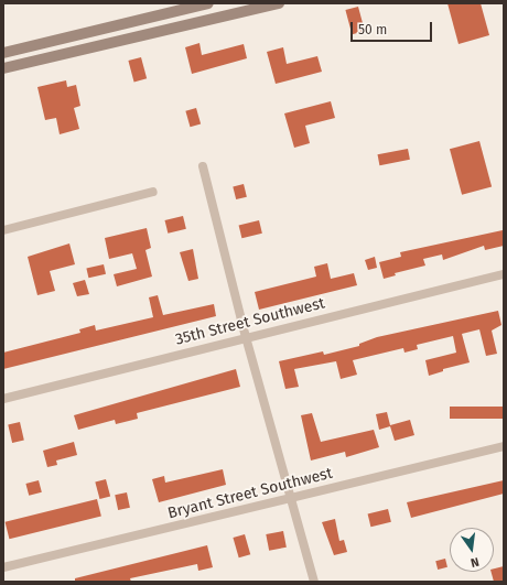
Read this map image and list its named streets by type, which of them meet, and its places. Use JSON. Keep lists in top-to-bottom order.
{
  "streets": {
    "street": ["35th Street Southwest", "Bryant Street Southwest"]
  },
  "scale_bar": "50 m",
  "north": "bottom"
}
